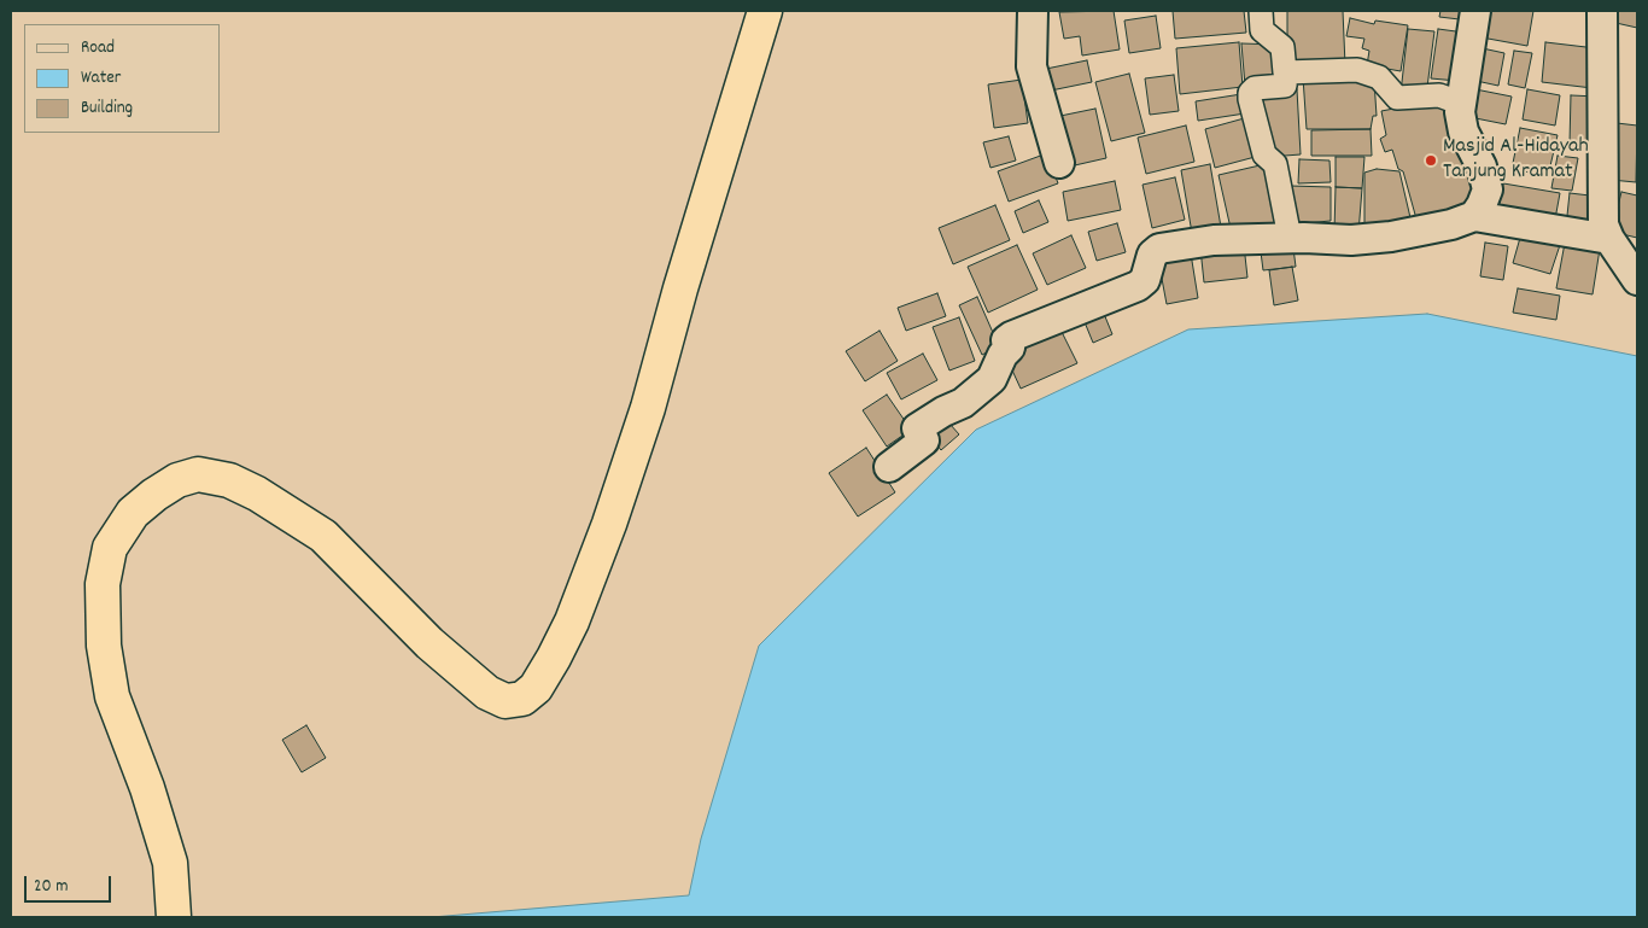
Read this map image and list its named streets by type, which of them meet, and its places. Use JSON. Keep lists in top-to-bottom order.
{
  "places": ["Masjid Al-Hidayah Tanjung Kramat"],
  "legend": ["Road", "Water", "Building"],
  "scale_bar": "20 m"
}
